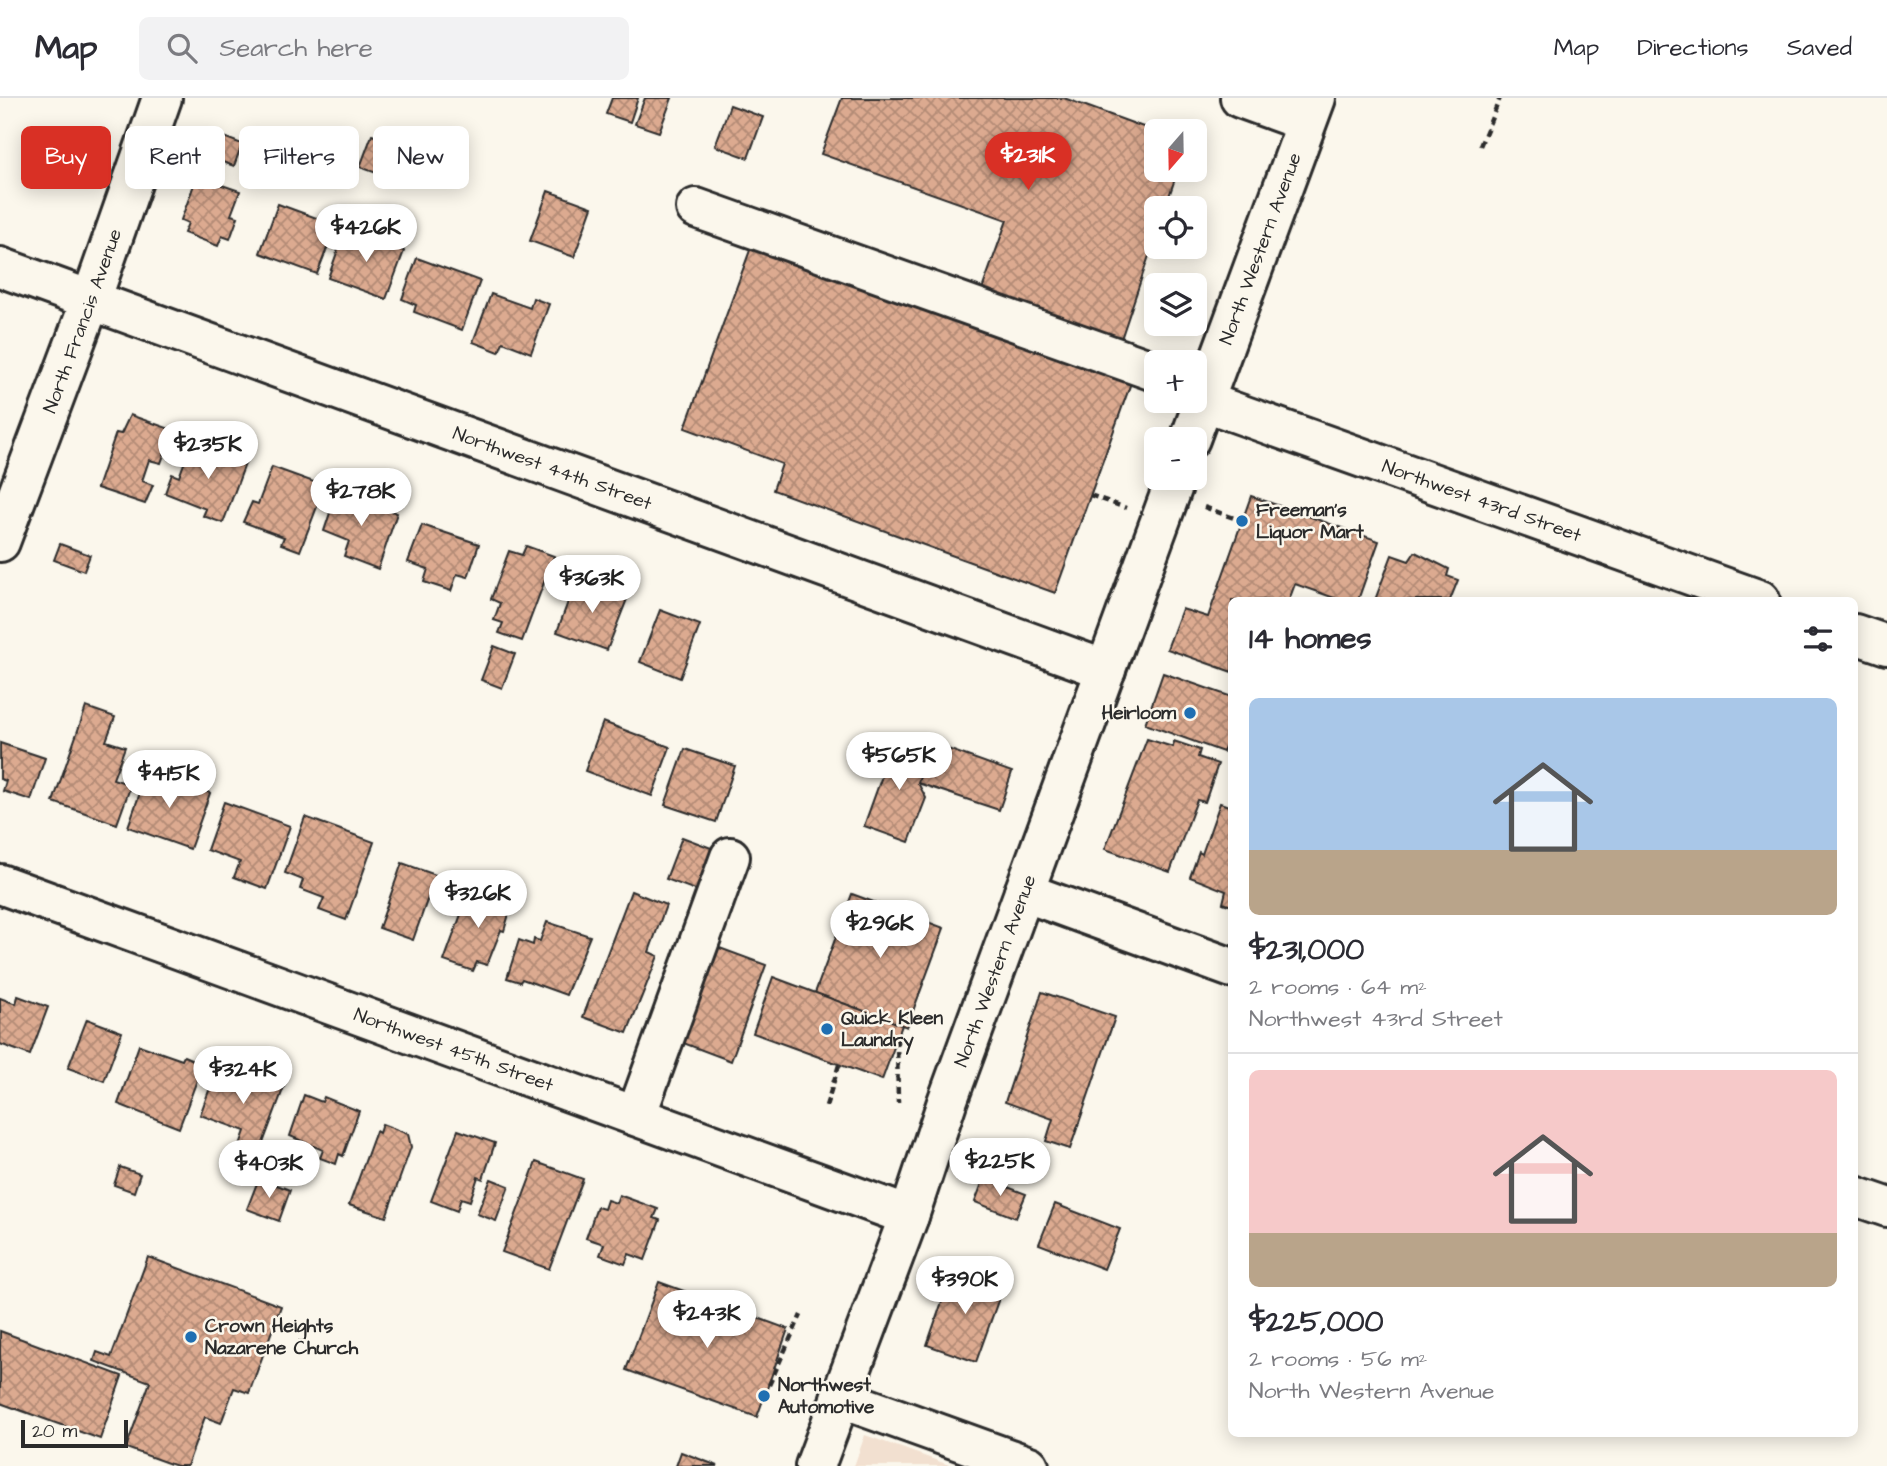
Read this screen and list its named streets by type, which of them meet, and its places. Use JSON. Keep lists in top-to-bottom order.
{
  "streets": {
    "street": [
      "North Western Avenue",
      "North Francis Avenue",
      "Northwest 44th Street",
      "Northwest 43rd Street",
      "Northwest 45th Street"
    ]
  },
  "crossings": [
    ["North Western Avenue", "Northwest 44th Street"],
    ["North Western Avenue", "Northwest 45th Street"],
    ["North Francis Avenue", "Northwest 44th Street"]
  ],
  "places": [
    "Freeman's Liquor Mart",
    "Heirloom",
    "Quick Kleen Laundry",
    "Crown Heights Nazarene Church",
    "Northwest Automotive"
  ],
  "scale_bar": "20 m",
  "north": "bottom",
  "page": {
    "header": "Map",
    "search": "Search here",
    "nav": ["Map", "Directions", "Saved"],
    "map_buttons": ["+", "−"],
    "chip": [
      "Buy",
      "Rent",
      "Filters",
      "New"
    ],
    "price": [
      "$231K",
      "$426K",
      "$235K",
      "$278K",
      "$363K",
      "$565K",
      "$415K",
      "$326K",
      "$296K",
      "$324K",
      "$225K",
      "$403K",
      "$390K",
      "$243K"
    ],
    "heading": "14 homes",
    "list": [
      {
        "name": "$231,000",
        "note": "2 rooms · 64 m² · Northwest 43rd Street"
      },
      {
        "name": "$225,000",
        "note": "2 rooms · 56 m² · North Western Avenue"
      }
    ],
    "scale": "20 m"
  }
}
